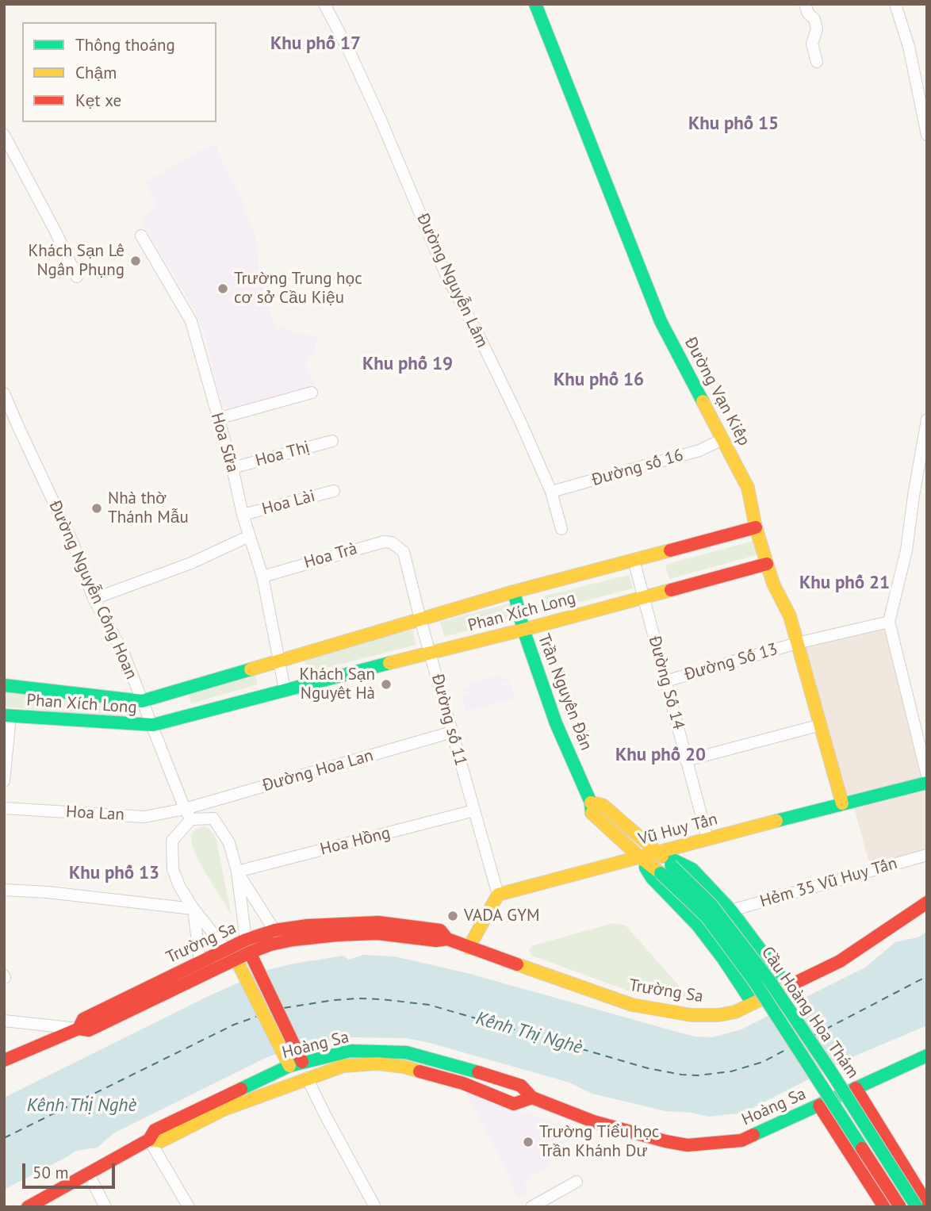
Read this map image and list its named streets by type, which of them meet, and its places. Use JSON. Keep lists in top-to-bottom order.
{
  "streets": {
    "street": [
      "Đường Nguyễn Lâm",
      "Đường Vạn Kiếp",
      "Hoa Sữa",
      "Hoa Thị",
      "Đường số 16",
      "Hoa Lài",
      "Hoa Trà",
      "Đường Nguyễn Công Hoan",
      "Phan Xích Long",
      "Đường Số 13",
      "Đường Số 14",
      "Trần Nguyên Đán",
      "Đường số 11",
      "Đường Hoa Lan",
      "Hoa Lan",
      "Vũ Huy Tấn",
      "Hoa Hồng",
      "Hẻm 35 Vũ Huy Tấn",
      "Trường Sa",
      "Cầu Hoàng Hoa Thám",
      "Hoàng Sa"
    ]
  },
  "crossings": [
    ["Đường Nguyễn Lâm", "Đường số 16"],
    ["Đường Vạn Kiếp", "Đường số 16"],
    ["Đường Vạn Kiếp", "Phan Xích Long"],
    ["Đường Vạn Kiếp", "Đường Số 13"],
    ["Đường Vạn Kiếp", "Vũ Huy Tấn"],
    ["Hoa Sữa", "Hoa Thị"],
    ["Hoa Sữa", "Hoa Lài"],
    ["Hoa Sữa", "Hoa Trà"],
    ["Hoa Sữa", "Phan Xích Long"],
    ["Hoa Trà", "Đường số 11"],
    ["Đường Nguyễn Công Hoan", "Phan Xích Long"],
    ["Đường Nguyễn Công Hoan", "Đường Hoa Lan"],
    ["Đường Nguyễn Công Hoan", "Hoa Lan"],
    ["Phan Xích Long", "Đường Số 14"],
    ["Phan Xích Long", "Trần Nguyên Đán"],
    ["Phan Xích Long", "Đường số 11"],
    ["Đường Số 13", "Đường Số 14"],
    ["Đường Số 14", "Vũ Huy Tấn"],
    ["Trần Nguyên Đán", "Vũ Huy Tấn"],
    ["Trần Nguyên Đán", "Cầu Hoàng Hoa Thám"],
    ["Đường số 11", "Đường Hoa Lan"],
    ["Đường số 11", "Vũ Huy Tấn"],
    ["Đường số 11", "Hoa Hồng"],
    ["Đường Hoa Lan", "Hoa Lan"],
    ["Vũ Huy Tấn", "Cầu Hoàng Hoa Thám"]
  ],
  "districts": [
    "Khu phố 17",
    "Khu phố 15",
    "Khu phố 19",
    "Khu phố 16",
    "Khu phố 21",
    "Khu phố 20",
    "Khu phố 13"
  ],
  "water": ["Kênh Thị Nghè"],
  "places": [
    "Khách Sạn Lê Ngân Phụng",
    "Trường Trung học cơ sở Cầu Kiệu",
    "Nhà thờ Thánh Mẫu",
    "Khách Sạn Nguyêt Hà",
    "VADA GYM",
    "Trường Tiểu học Trần Khánh Dư"
  ],
  "legend": ["Thông thoáng", "Chậm", "Kẹt xe"],
  "scale_bar": "50 m"
}
